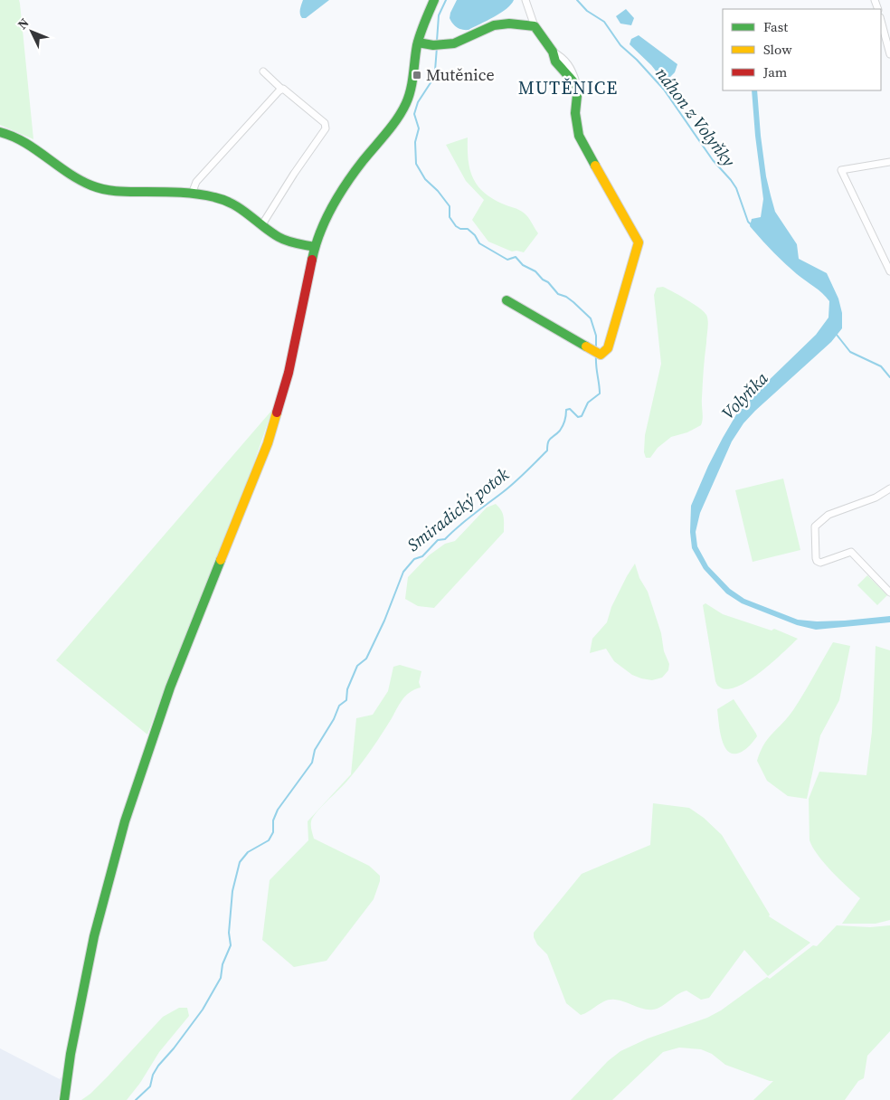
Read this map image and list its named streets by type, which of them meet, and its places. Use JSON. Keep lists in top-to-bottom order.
{
  "districts": ["MUTĚNICE"],
  "water": ["náhon z Volyňky", "Volyňka", "Smiradický potok"],
  "places": {
    "transit": ["Mutěnice"]
  },
  "legend": ["Fast", "Slow", "Jam"],
  "north": "top left"
}
